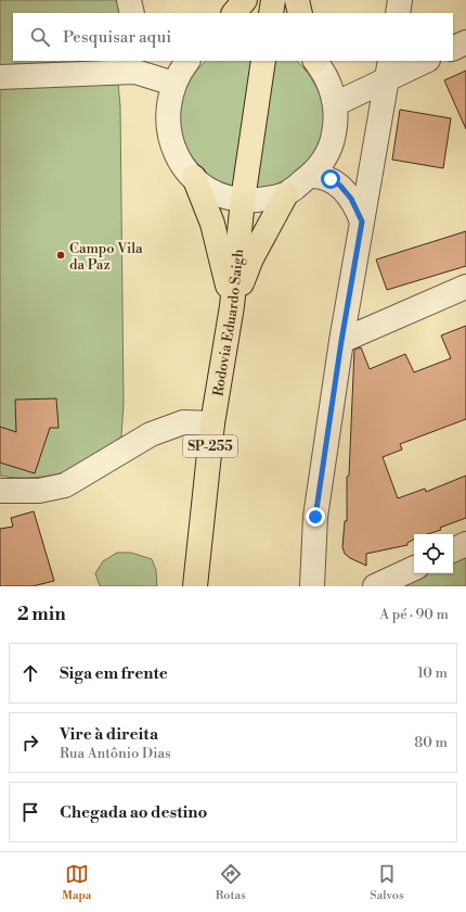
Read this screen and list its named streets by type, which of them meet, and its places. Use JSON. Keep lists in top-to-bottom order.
{
  "streets": {
    "highway": ["Rodovia Eduardo Saigh", "SP-255"]
  },
  "places": ["Campo Vila da Paz"],
  "page": {
    "search": "Pesquisar aqui",
    "heading": ["2 min", "A pé · 90 m"],
    "list": [
      ["Siga em frente", "10 m"],
      ["Vire à direita", "Rua Antônio Dias", "80 m"],
      "Chegada ao destino"
    ],
    "nav": ["Mapa", "Rotas", "Salvos"]
  }
}
